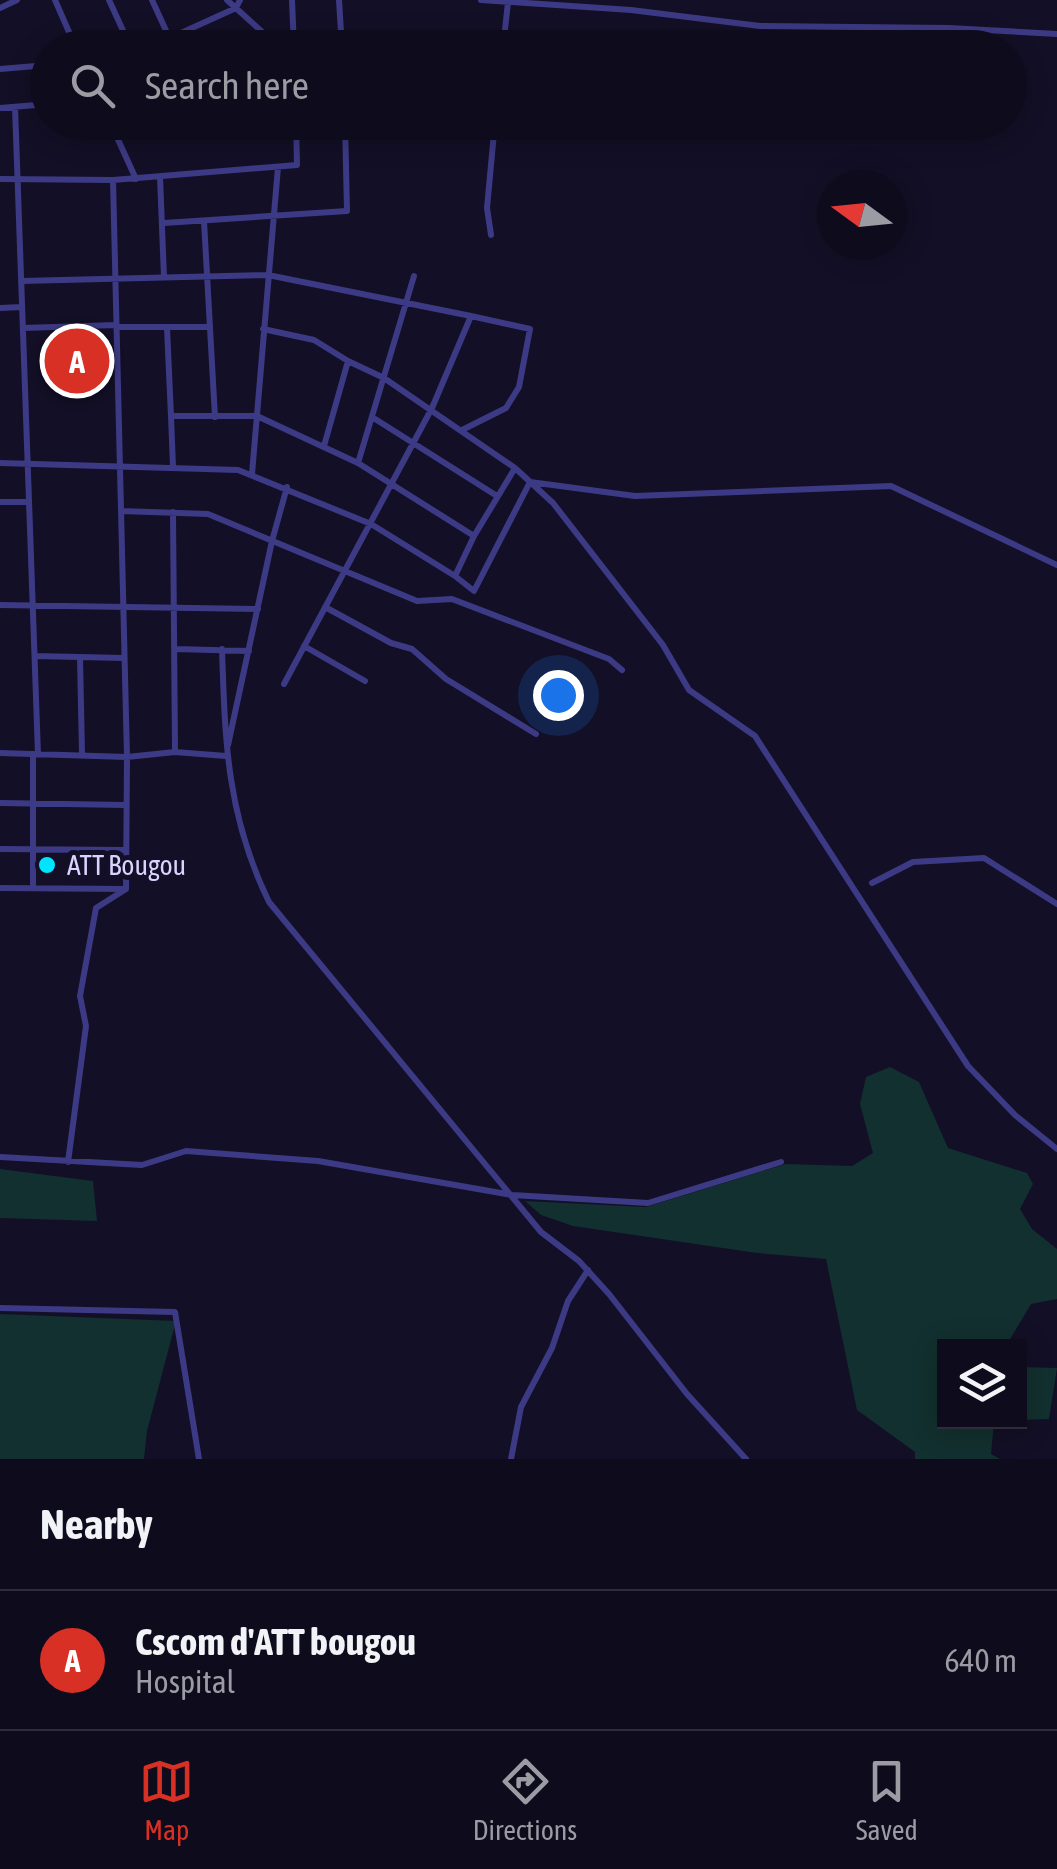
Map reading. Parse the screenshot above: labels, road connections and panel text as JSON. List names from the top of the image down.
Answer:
{
  "places": ["ATT Bougou"],
  "north": "left",
  "page": {
    "search": "Search here",
    "pins": "A",
    "heading": "Nearby",
    "list": [
      {
        "mark": "A",
        "name": "Cscom d'ATT bougou",
        "note": "Hospital",
        "value": "640 m"
      }
    ],
    "nav": ["Map", "Directions", "Saved"]
  }
}
